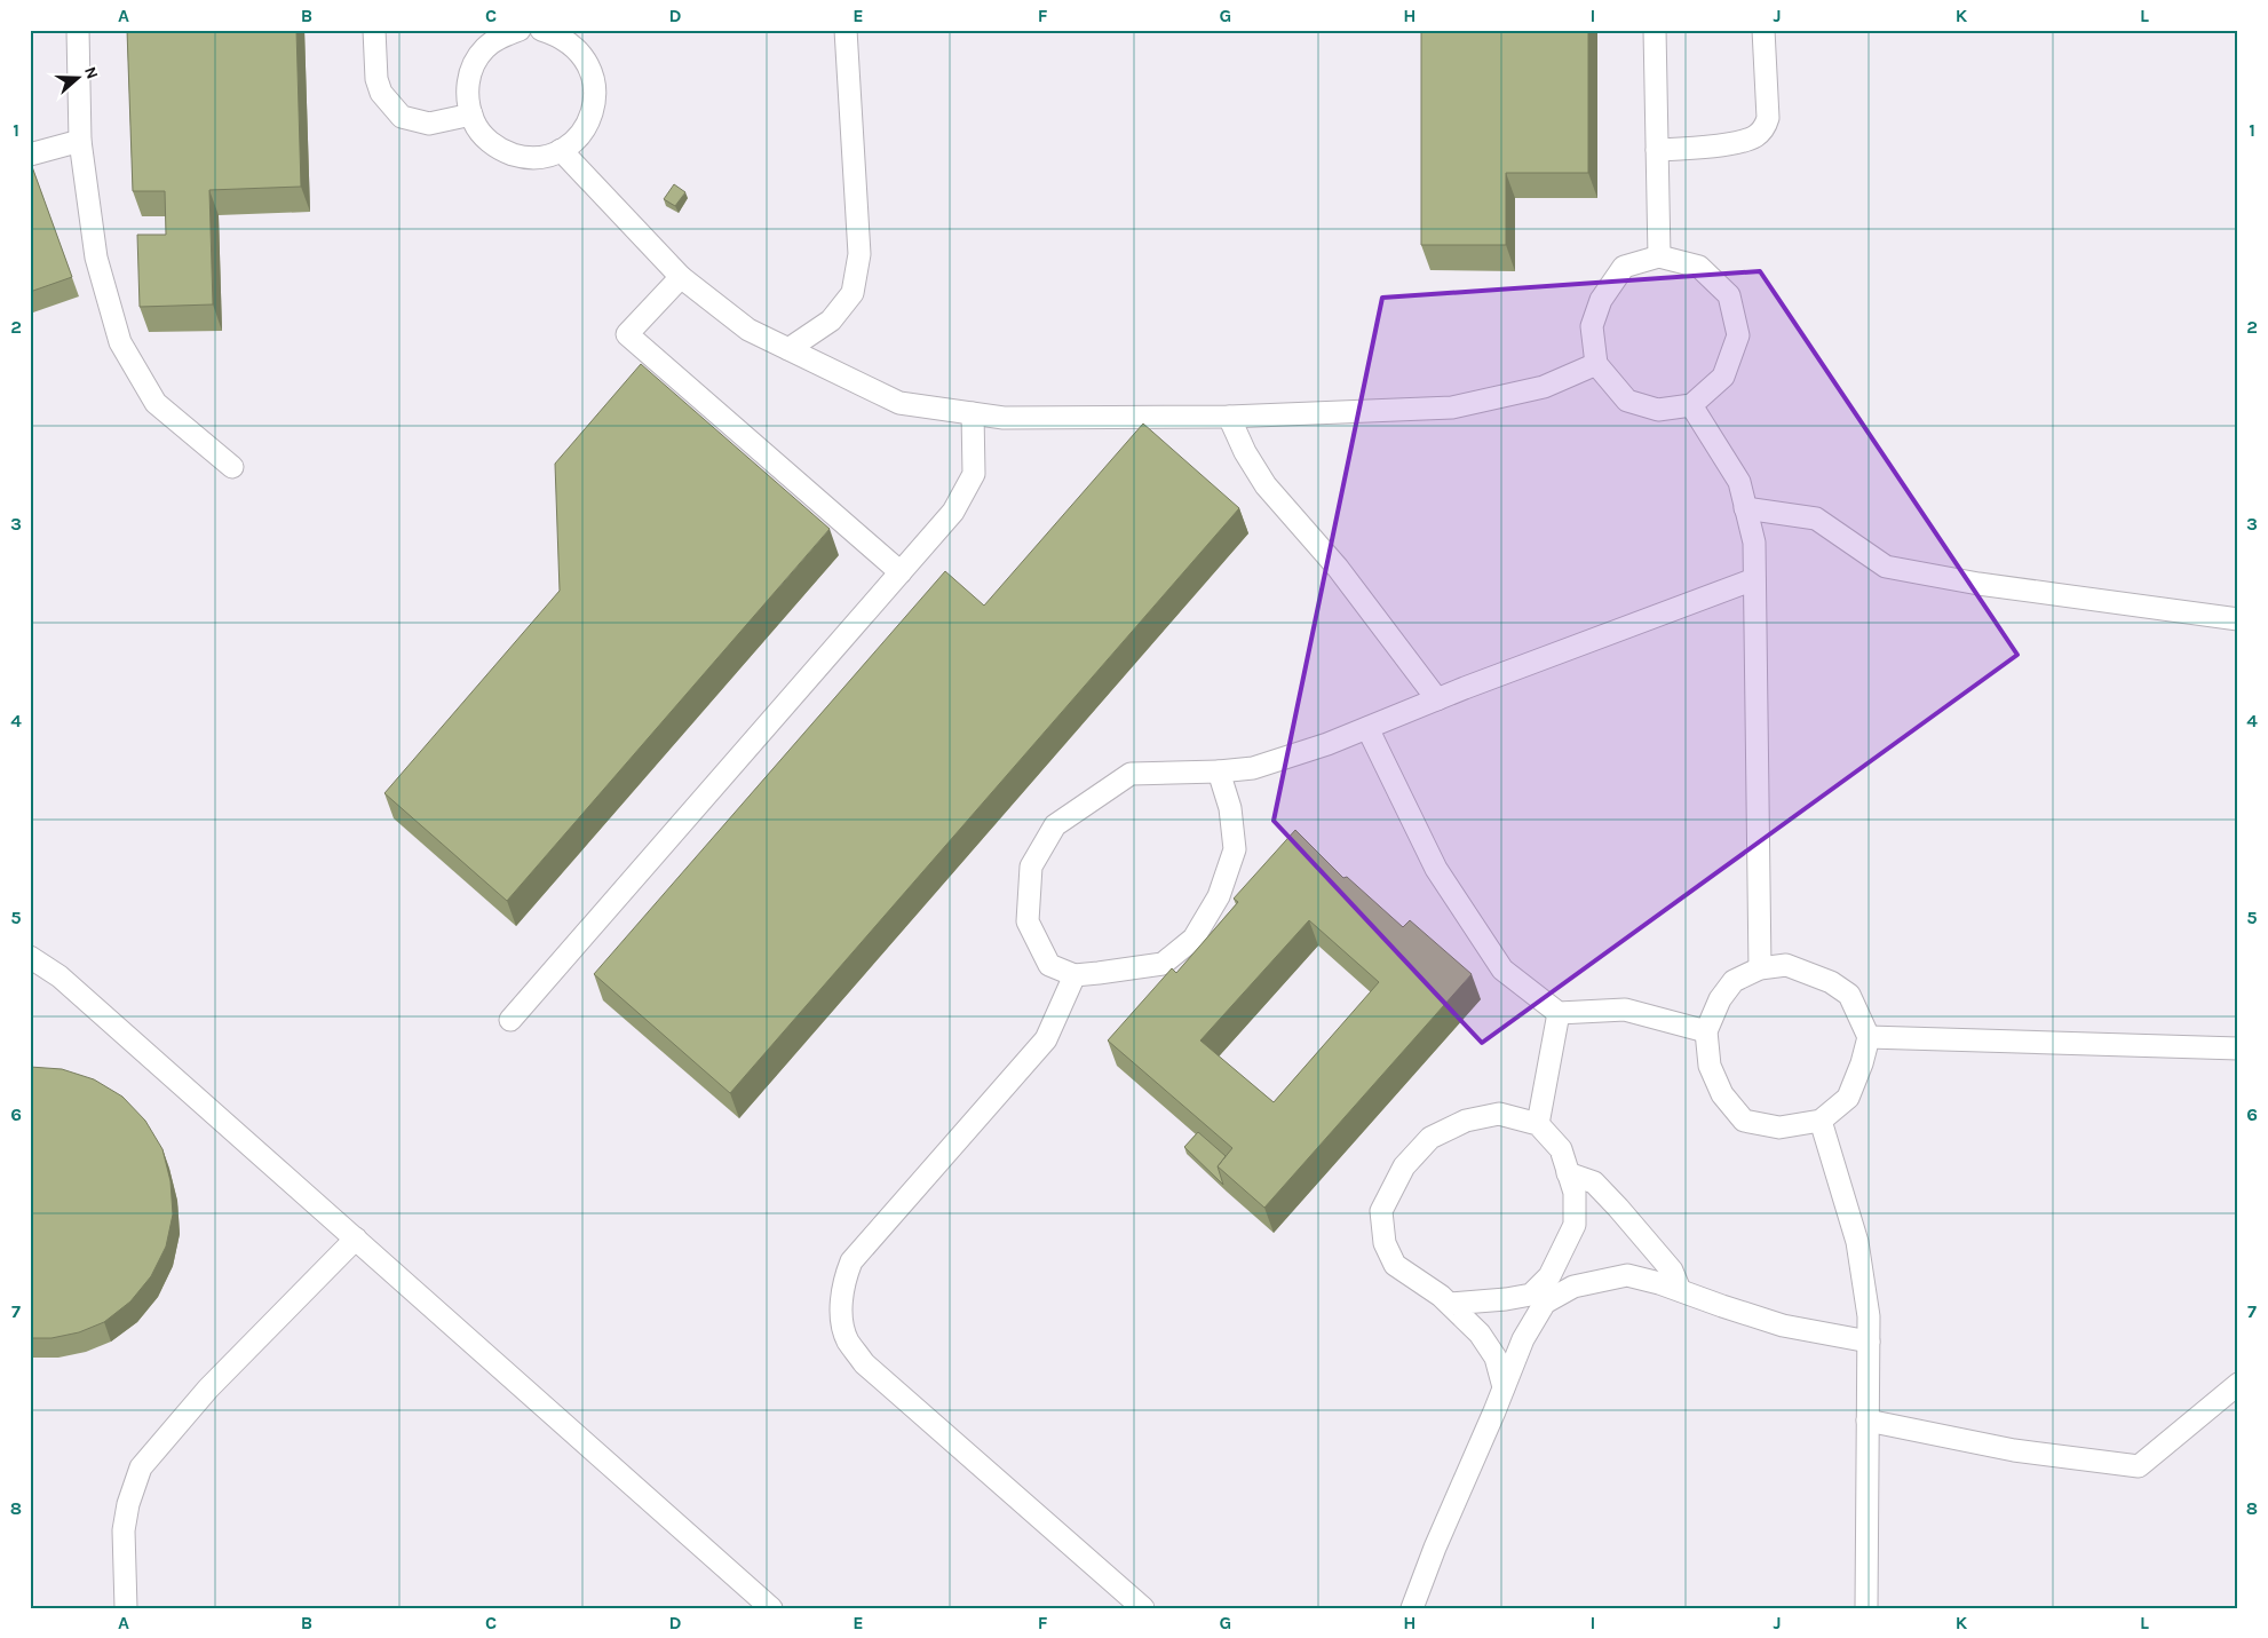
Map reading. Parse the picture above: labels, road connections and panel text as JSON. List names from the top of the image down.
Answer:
{
  "north": "right",
  "grid": {
    "columns": [
      "A",
      "B",
      "C",
      "D",
      "E",
      "F",
      "G",
      "H",
      "I",
      "J",
      "K",
      "L"
    ],
    "rows": [
      "1",
      "2",
      "3",
      "4",
      "5",
      "6",
      "7",
      "8"
    ]
  }
}
